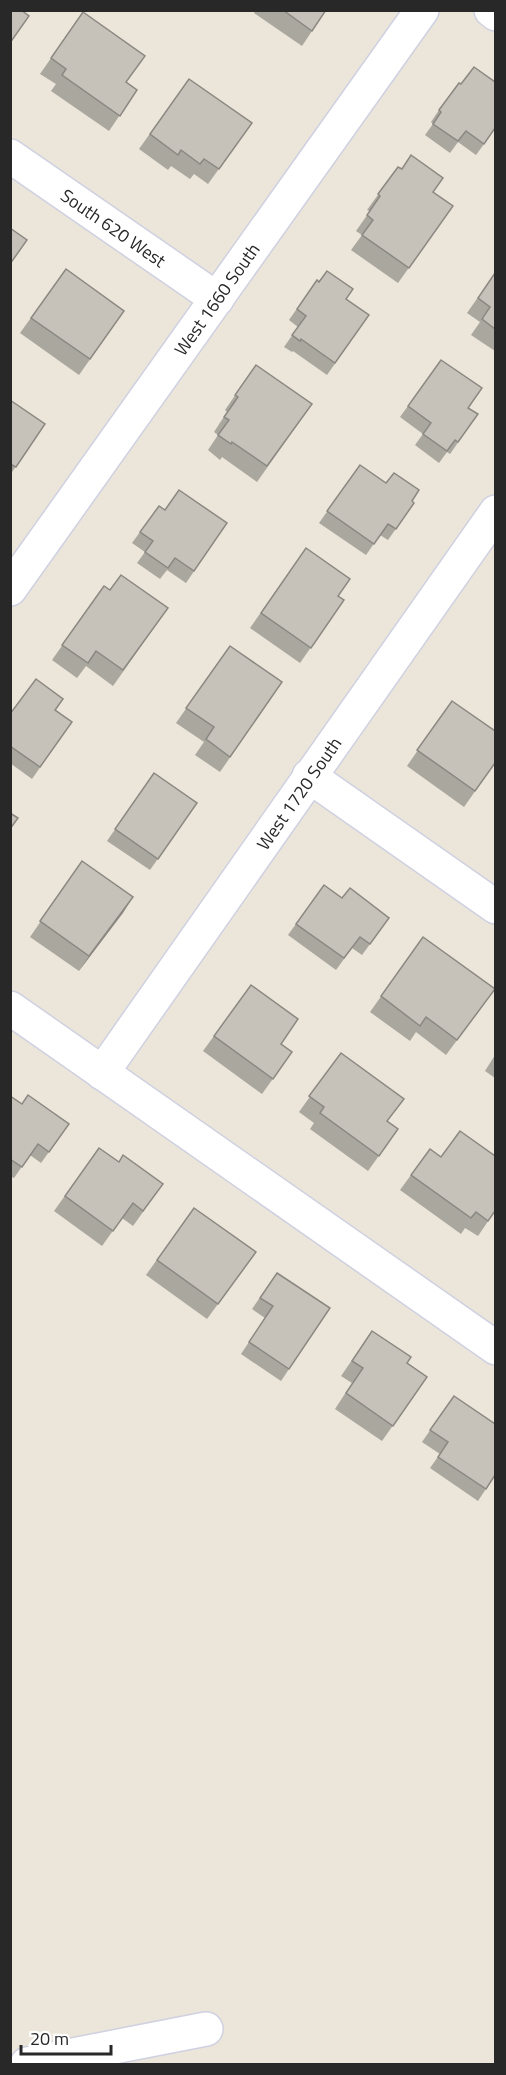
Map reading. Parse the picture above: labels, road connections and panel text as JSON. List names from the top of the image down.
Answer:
{
  "streets": {
    "street": ["South 620 West", "West 1660 South", "West 1720 South"]
  },
  "crossings": [
    ["South 620 West", "West 1660 South"]
  ],
  "scale_bar": "20 m"
}
